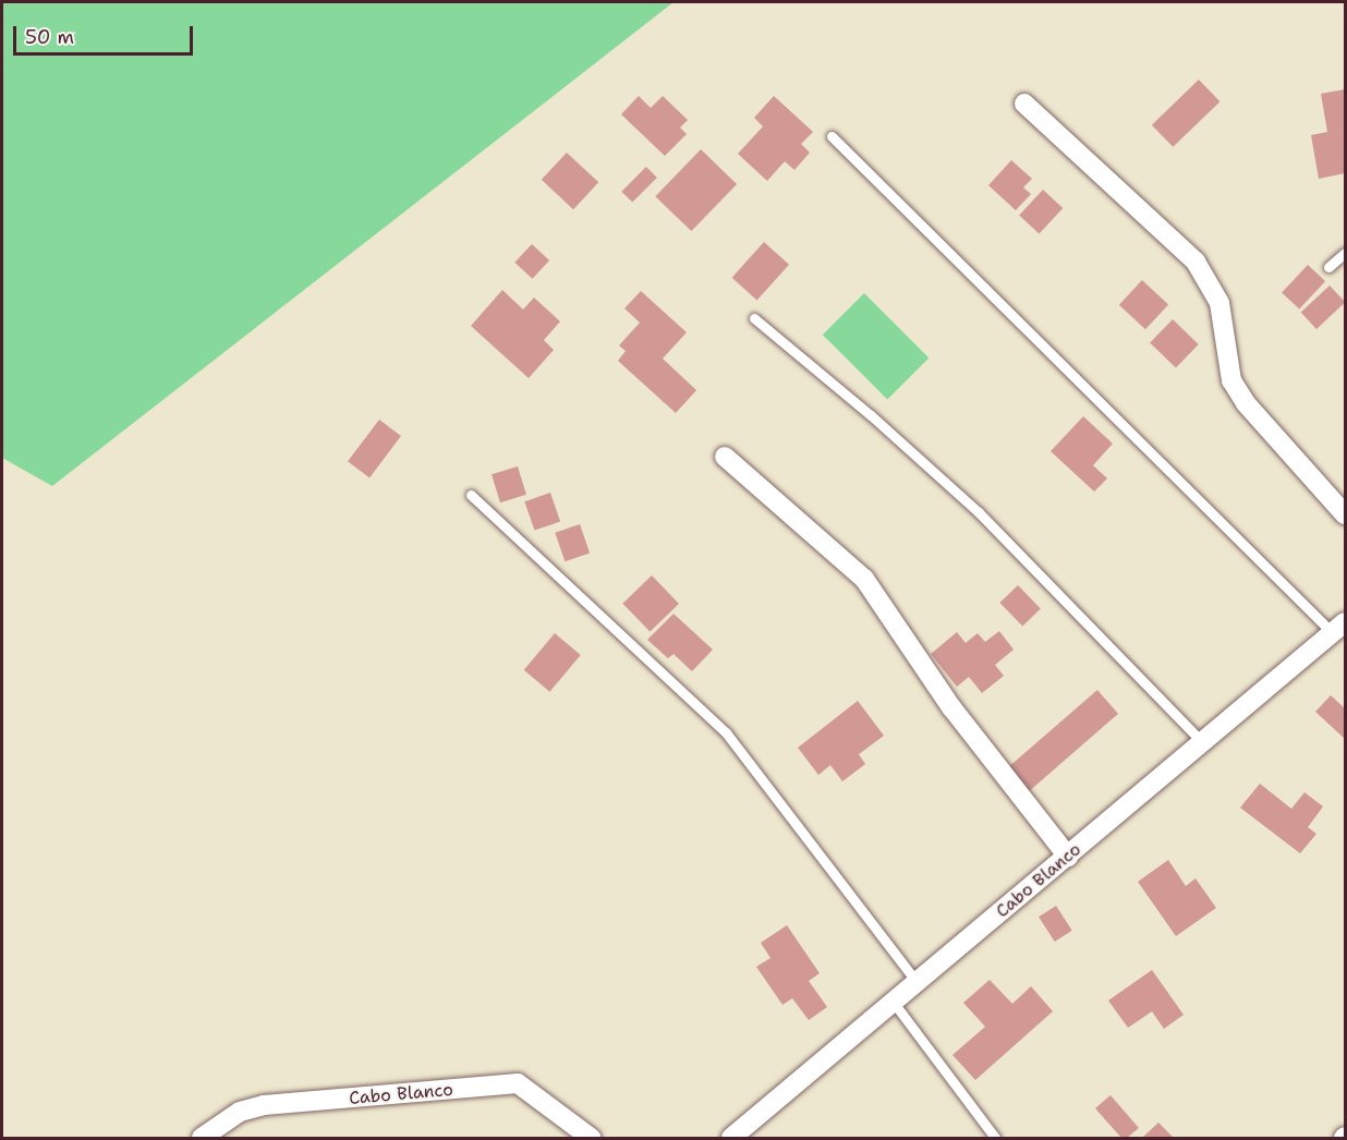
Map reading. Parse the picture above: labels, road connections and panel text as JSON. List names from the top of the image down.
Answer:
{
  "streets": {
    "street": ["Cabo Blanco"]
  },
  "scale_bar": "50 m"
}
